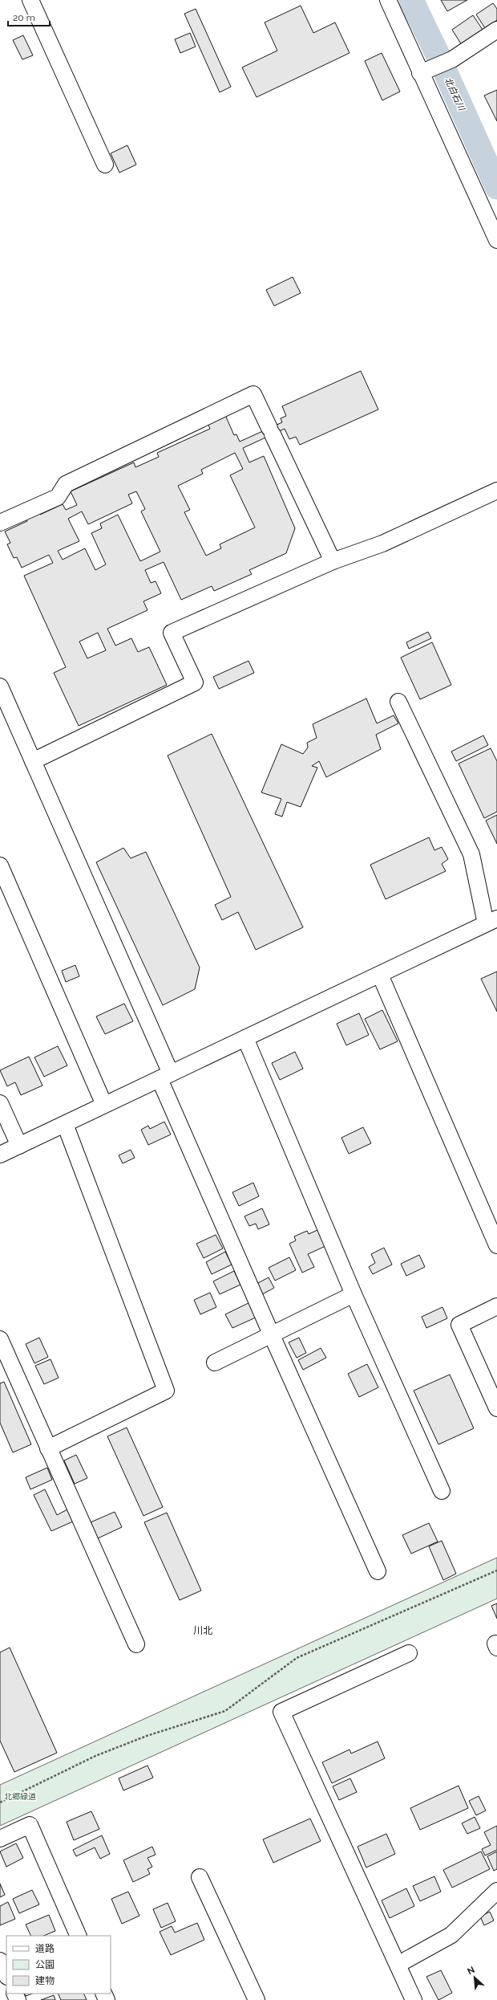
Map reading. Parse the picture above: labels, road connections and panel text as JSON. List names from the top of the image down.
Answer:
{
  "districts": ["川北"],
  "water": ["北白石川"],
  "parks": ["北郷緑道"],
  "legend": ["道路", "公園", "建物"],
  "scale_bar": "20 m",
  "north": "top left"
}
